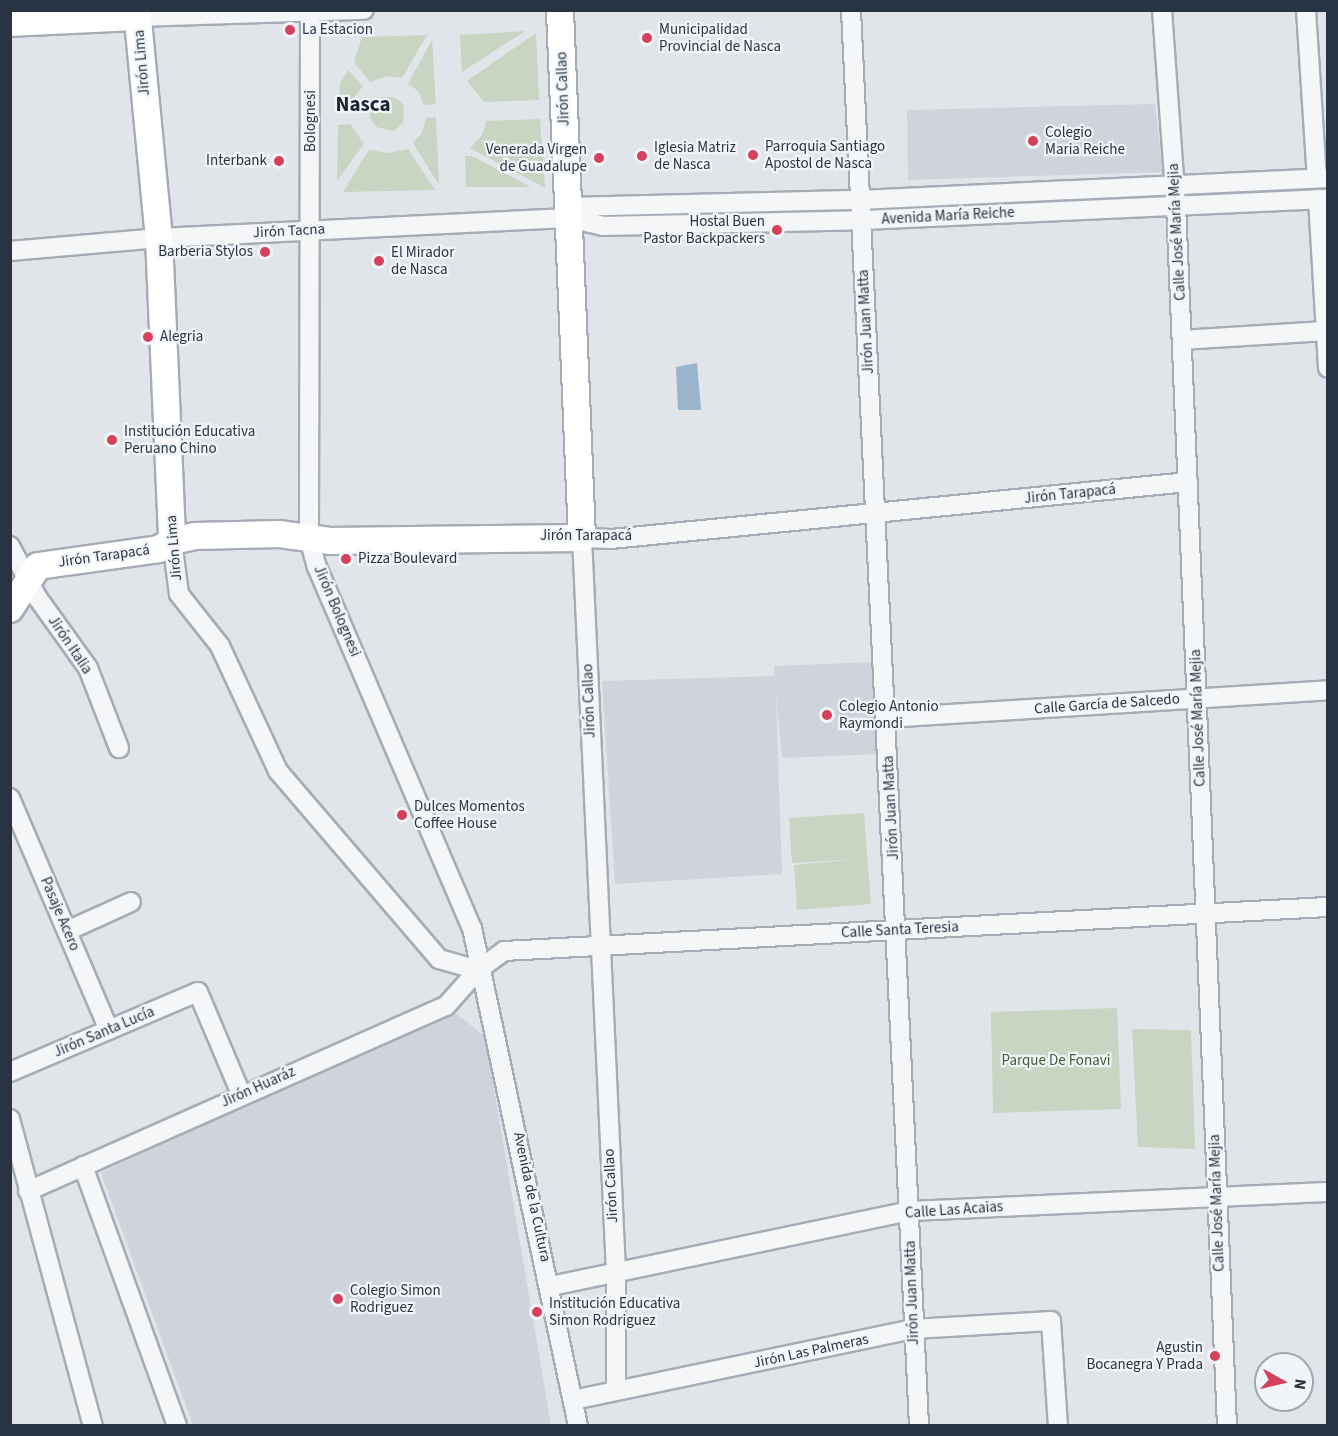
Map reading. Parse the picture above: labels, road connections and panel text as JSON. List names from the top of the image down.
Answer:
{
  "streets": {
    "street": [
      "Jirón Lima",
      "Jirón Callao",
      "Bolognesi",
      "Avenida María Reiche",
      "Jirón Tacna",
      "Calle José María Mejia",
      "Jirón Juan Matta",
      "Jirón Tarapacá",
      "Jirón Bolognesi",
      "Jirón Italia",
      "Calle García de Salcedo",
      "Pasaje Acero",
      "Calle Santa Teresia",
      "Jirón Santa Lucía",
      "Jirón Huaráz",
      "Avenida de la Cultura",
      "Calle Las Acaias",
      "Jirón Las Palmeras"
    ]
  },
  "crossings": [
    ["Jirón Lima", "Jirón Tacna"],
    ["Jirón Lima", "Jirón Tarapacá"],
    ["Jirón Lima", "Jirón Bolognesi"],
    ["Jirón Lima", "Calle Santa Teresia"],
    ["Jirón Lima", "Jirón Huaráz"],
    ["Jirón Lima", "Avenida de la Cultura"],
    ["Jirón Callao", "Avenida María Reiche"],
    ["Jirón Callao", "Jirón Tacna"],
    ["Jirón Callao", "Jirón Tarapacá"],
    ["Jirón Callao", "Calle Santa Teresia"],
    ["Jirón Callao", "Calle Las Acaias"],
    ["Jirón Callao", "Jirón Las Palmeras"],
    ["Bolognesi", "Jirón Tacna"],
    ["Bolognesi", "Jirón Bolognesi"],
    ["Avenida María Reiche", "Jirón Tacna"],
    ["Avenida María Reiche", "Calle José María Mejia"],
    ["Avenida María Reiche", "Jirón Juan Matta"],
    ["Jirón Tacna", "Jirón Bolognesi"],
    ["Calle José María Mejia", "Jirón Tarapacá"],
    ["Calle José María Mejia", "Calle García de Salcedo"],
    ["Calle José María Mejia", "Calle Santa Teresia"],
    ["Calle José María Mejia", "Calle Las Acaias"],
    ["Jirón Juan Matta", "Jirón Tarapacá"],
    ["Jirón Juan Matta", "Calle García de Salcedo"],
    ["Jirón Juan Matta", "Calle Santa Teresia"],
    ["Jirón Juan Matta", "Calle Las Acaias"],
    ["Jirón Juan Matta", "Jirón Las Palmeras"],
    ["Jirón Tarapacá", "Jirón Bolognesi"],
    ["Jirón Tarapacá", "Jirón Italia"],
    ["Jirón Bolognesi", "Calle Santa Teresia"],
    ["Jirón Bolognesi", "Jirón Huaráz"],
    ["Jirón Bolognesi", "Avenida de la Cultura"],
    ["Pasaje Acero", "Jirón Santa Lucía"],
    ["Calle Santa Teresia", "Jirón Huaráz"],
    ["Calle Santa Teresia", "Avenida de la Cultura"],
    ["Jirón Santa Lucía", "Jirón Huaráz"],
    ["Jirón Huaráz", "Avenida de la Cultura"],
    ["Avenida de la Cultura", "Calle Las Acaias"],
    ["Avenida de la Cultura", "Jirón Las Palmeras"]
  ],
  "districts": ["Nasca"],
  "parks": ["Parque De Fonavi"],
  "places": [
    "La Estacion",
    "Municipalidad Provincial de Nasca",
    "Colegio Maria Reiche",
    "Parroquia Santiago Apostol de Nasca",
    "Iglesia Matriz de Nasca",
    "Venerada Virgen de Guadalupe",
    "Interbank",
    "Hostal Buen Pastor Backpackers",
    "Barberia Stylos",
    "El Mirador de Nasca",
    "Alegria",
    "Institución Educativa Peruano Chino",
    "Pizza Boulevard",
    "Colegio Antonio Raymondi",
    "Dulces Momentos Coffee House",
    "Colegio Simon Rodriguez",
    "Institución Educativa Simon Rodriguez",
    "Agustin Bocanegra Y Prada"
  ],
  "north": "right"
}
